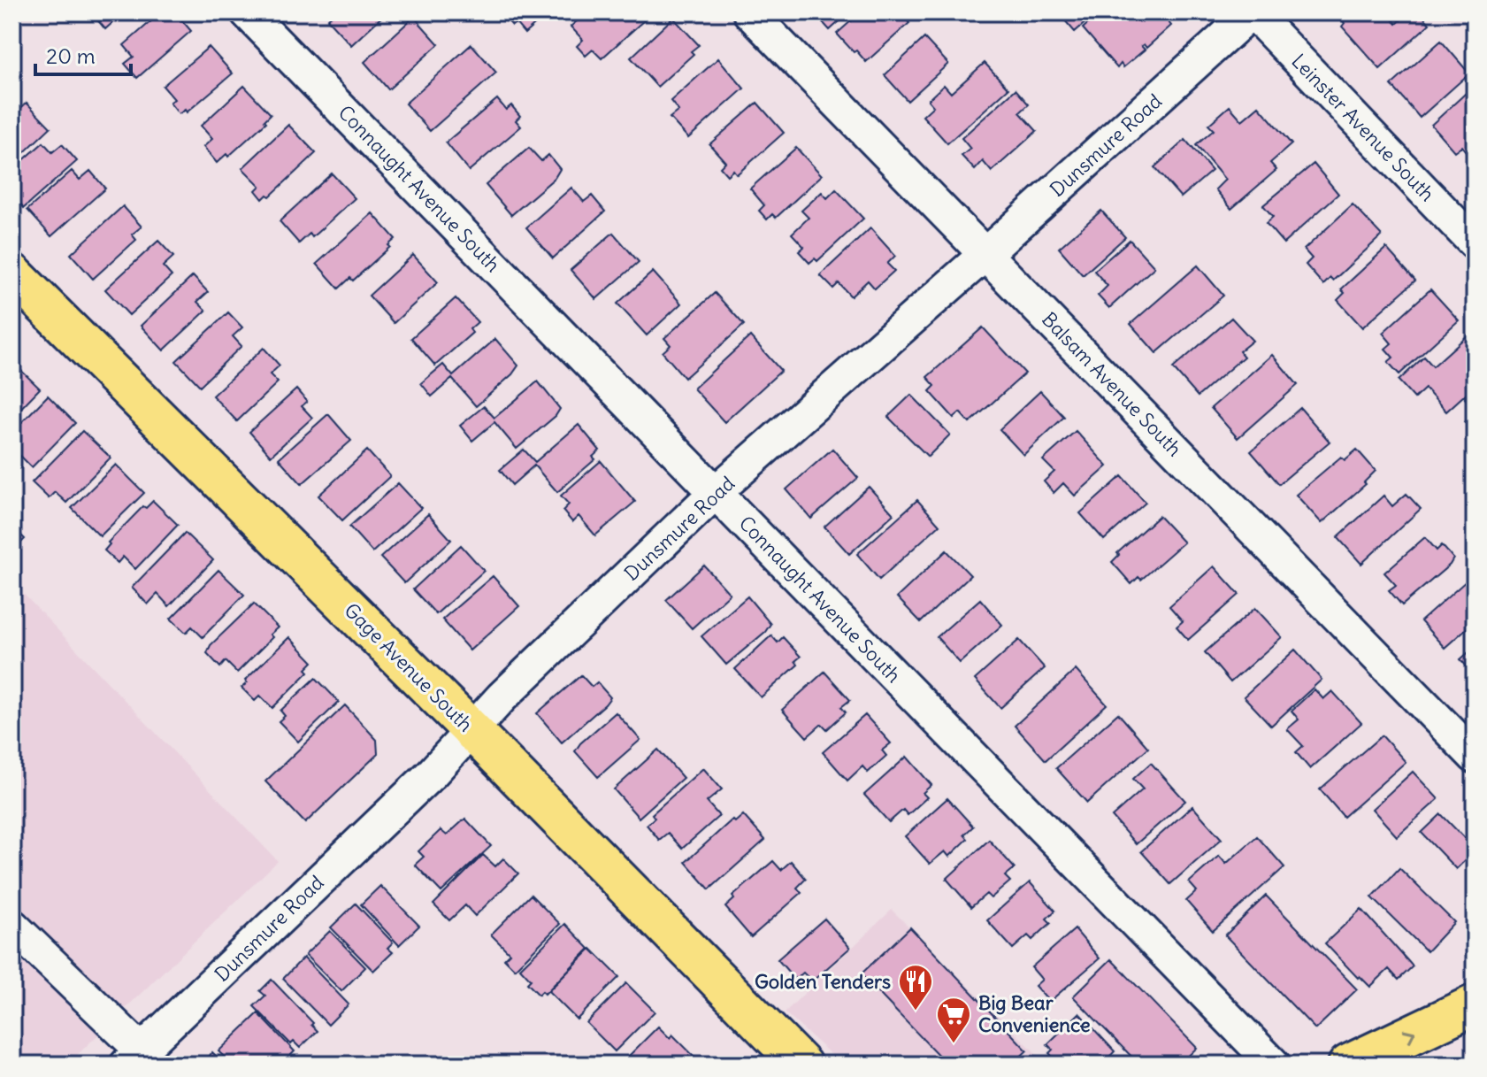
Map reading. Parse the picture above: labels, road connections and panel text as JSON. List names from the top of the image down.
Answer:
{
  "streets": {
    "main road": ["Gage Avenue South"],
    "street": [
      "Leinster Avenue South",
      "Dunsmure Road",
      "Connaught Avenue South",
      "Balsam Avenue South"
    ]
  },
  "crossings": [
    ["Leinster Avenue South", "Dunsmure Road"],
    ["Dunsmure Road", "Connaught Avenue South"],
    ["Dunsmure Road", "Balsam Avenue South"],
    ["Dunsmure Road", "Gage Avenue South"]
  ],
  "places": {
    "restaurant": ["Golden Tenders"],
    "supermarket": ["Big Bear Convenience"]
  },
  "scale_bar": "20 m"
}
